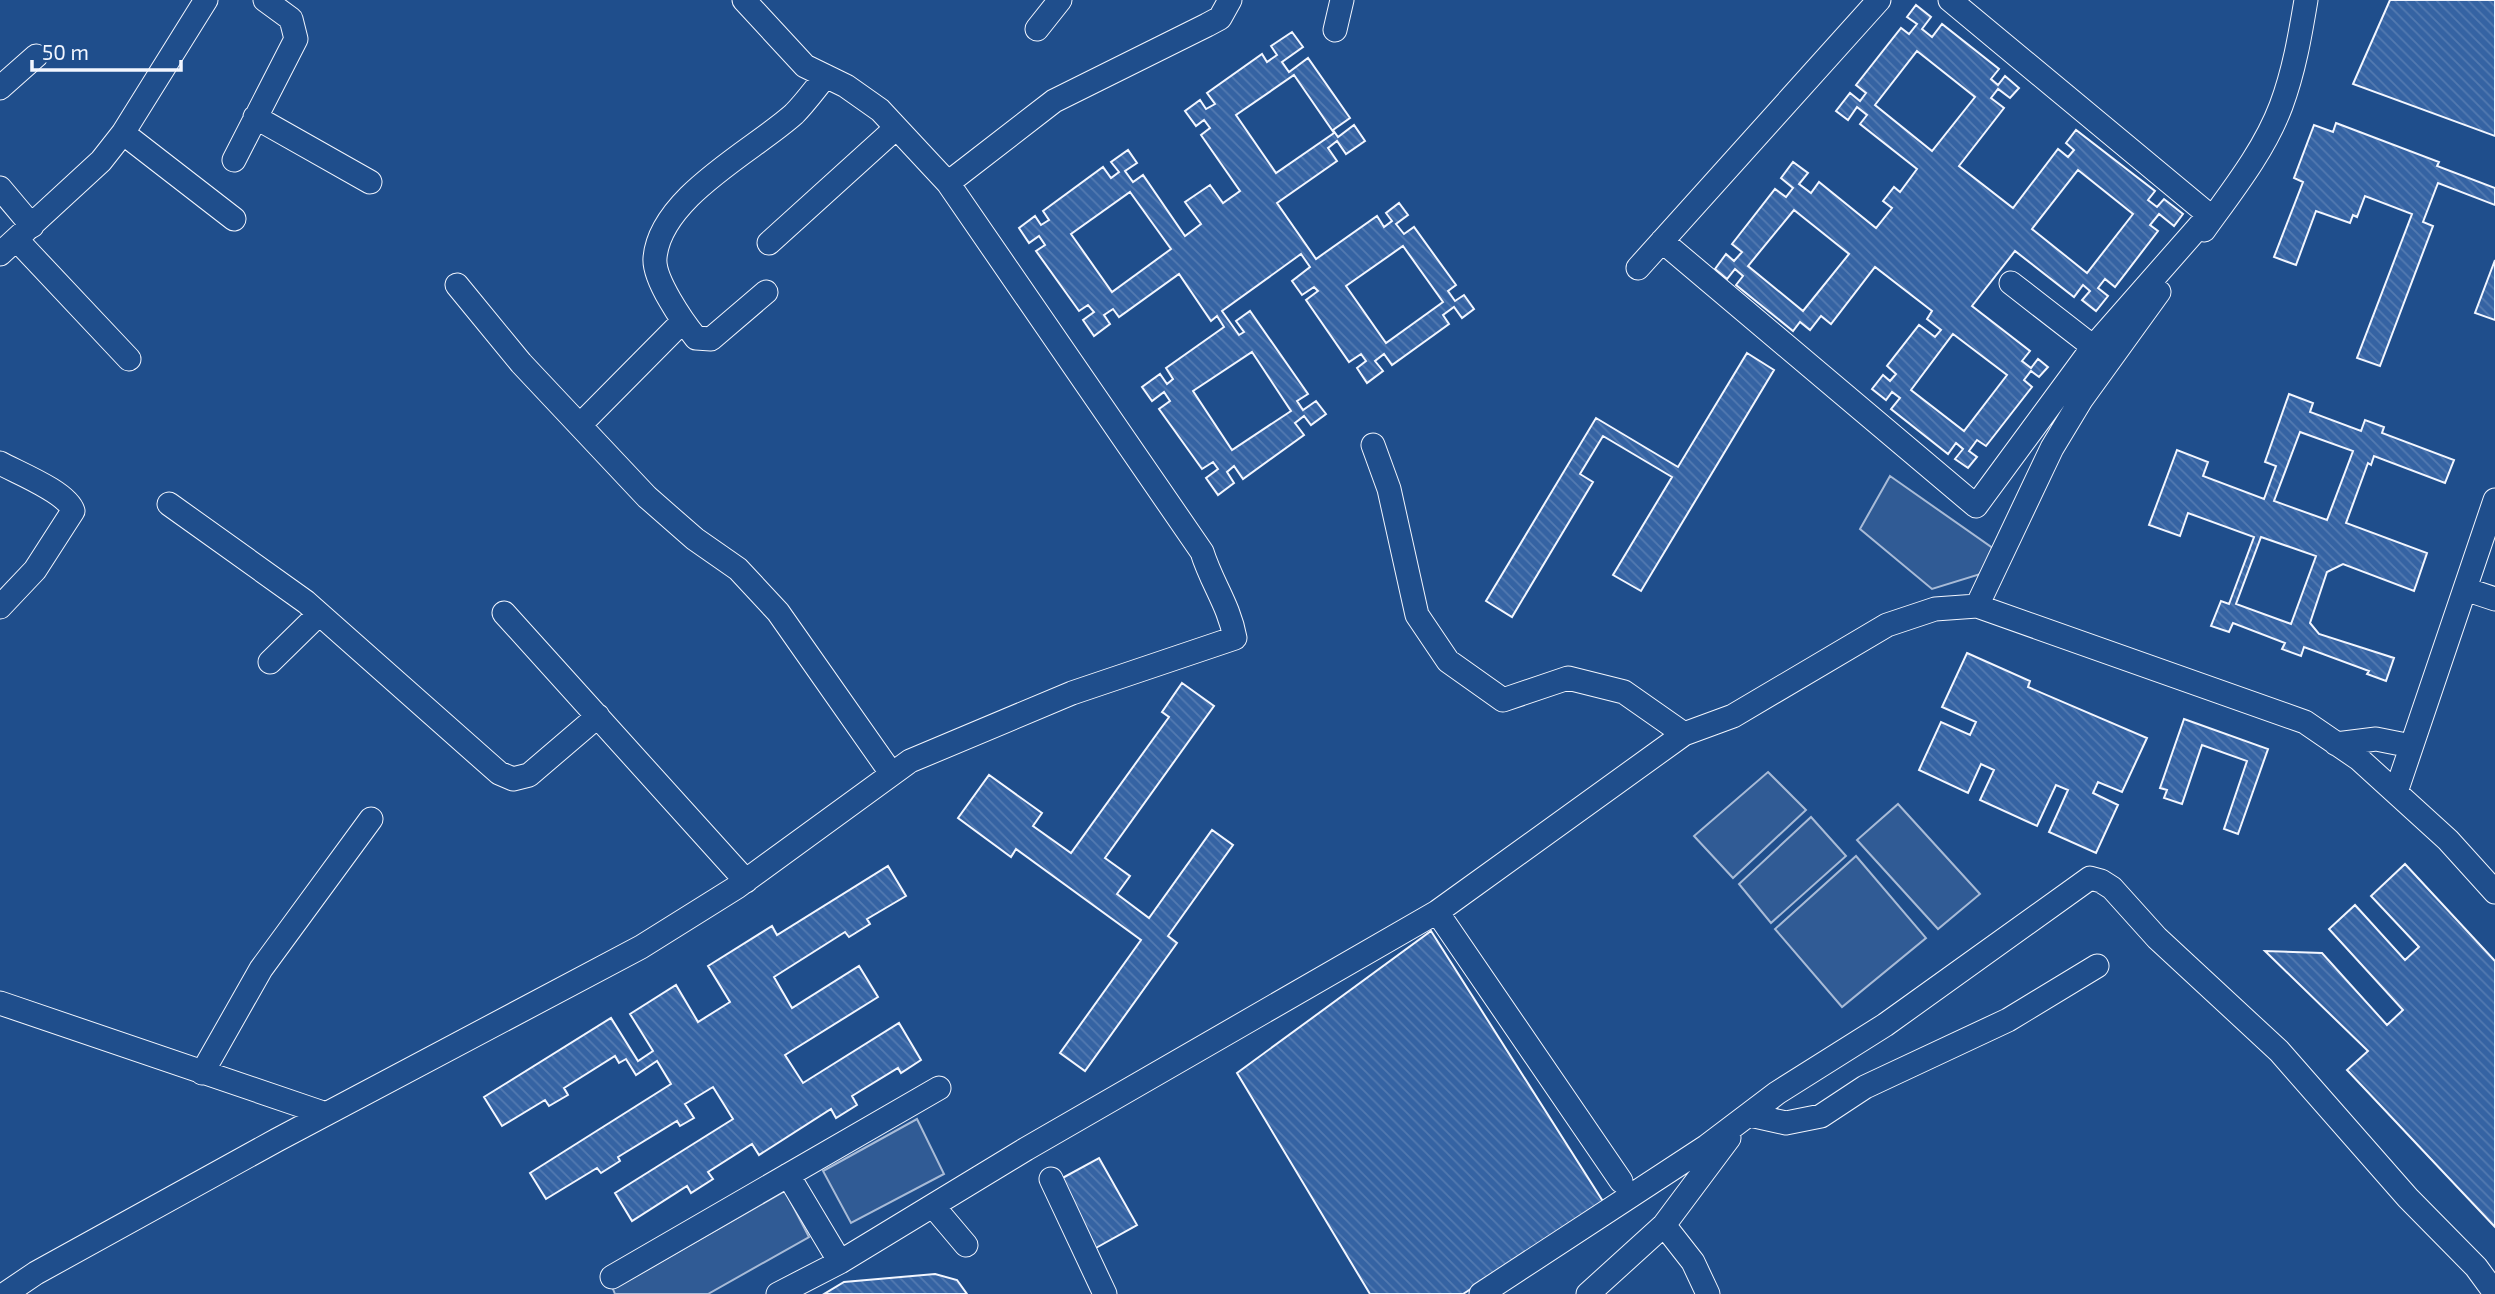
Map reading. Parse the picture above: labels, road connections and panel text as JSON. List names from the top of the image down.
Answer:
{
  "scale_bar": "50 m"
}
